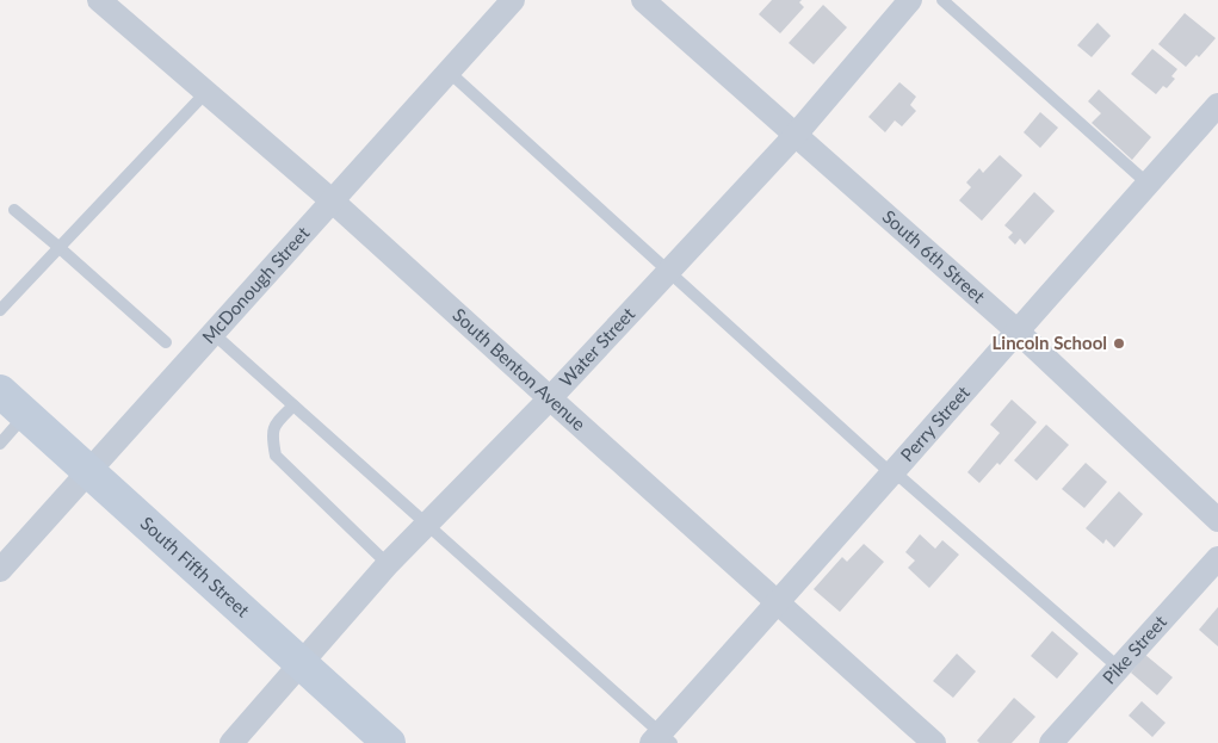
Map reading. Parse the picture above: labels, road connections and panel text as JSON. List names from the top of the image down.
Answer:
{
  "streets": {
    "main road": ["South Fifth Street"],
    "street": [
      "South 6th Street",
      "McDonough Street",
      "Water Street",
      "South Benton Avenue",
      "Perry Street",
      "Pike Street"
    ]
  },
  "crossings": [
    ["South 6th Street", "Water Street"],
    ["South 6th Street", "Perry Street"],
    ["McDonough Street", "South Benton Avenue"],
    ["McDonough Street", "South Fifth Street"],
    ["Water Street", "South Benton Avenue"],
    ["Water Street", "South Fifth Street"],
    ["South Benton Avenue", "Perry Street"]
  ],
  "places": ["Lincoln School"]
}
